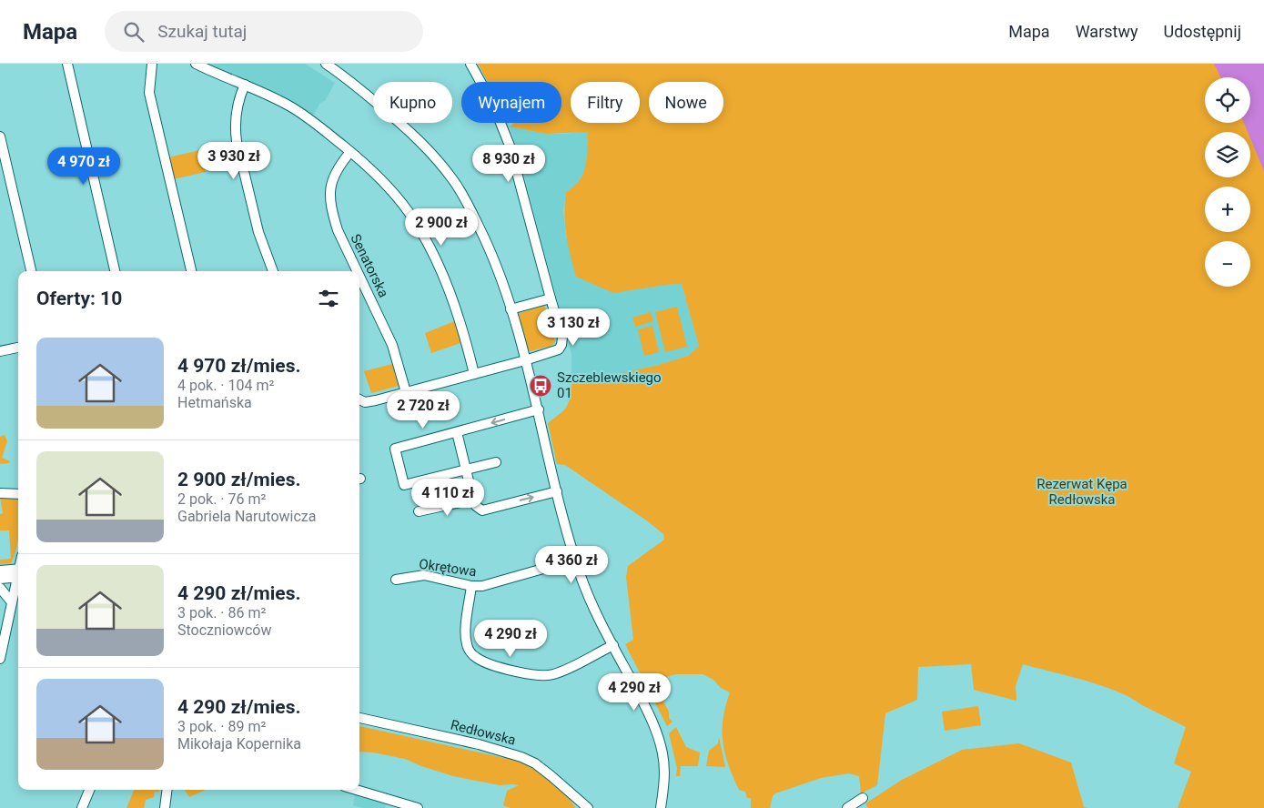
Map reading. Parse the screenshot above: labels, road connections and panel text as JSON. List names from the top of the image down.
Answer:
{
  "streets": {
    "street": ["Senatorska", "Okrętowa", "Redłowska"]
  },
  "parks": ["Rezerwat Kępa Redłowska"],
  "places": {
    "bus stop": ["Szczeblewskiego 01"]
  },
  "page": {
    "header": "Mapa",
    "search": "Szukaj tutaj",
    "nav": ["Mapa", "Warstwy", "Udostępnij"],
    "map_buttons": ["+", "−"],
    "chip": [
      "Kupno",
      "Wynajem",
      "Filtry",
      "Nowe"
    ],
    "price": [
      "3 930 zł",
      "8 930 zł",
      "4 970 zł",
      "2 900 zł",
      "3 130 zł",
      "2 720 zł",
      "4 110 zł",
      "4 360 zł",
      "4 290 zł",
      "4 290 zł"
    ],
    "heading": "Oferty: 10",
    "list": [
      {
        "name": "4 970 zł/mies.",
        "note": "4 pok. · 104 m² · Hetmańska"
      },
      {
        "name": "2 900 zł/mies.",
        "note": "2 pok. · 76 m² · Gabriela Narutowicza"
      },
      {
        "name": "4 290 zł/mies.",
        "note": "3 pok. · 86 m² · Stoczniowców"
      },
      {
        "name": "4 290 zł/mies.",
        "note": "3 pok. · 89 m² · Mikołaja Kopernika"
      }
    ]
  }
}
